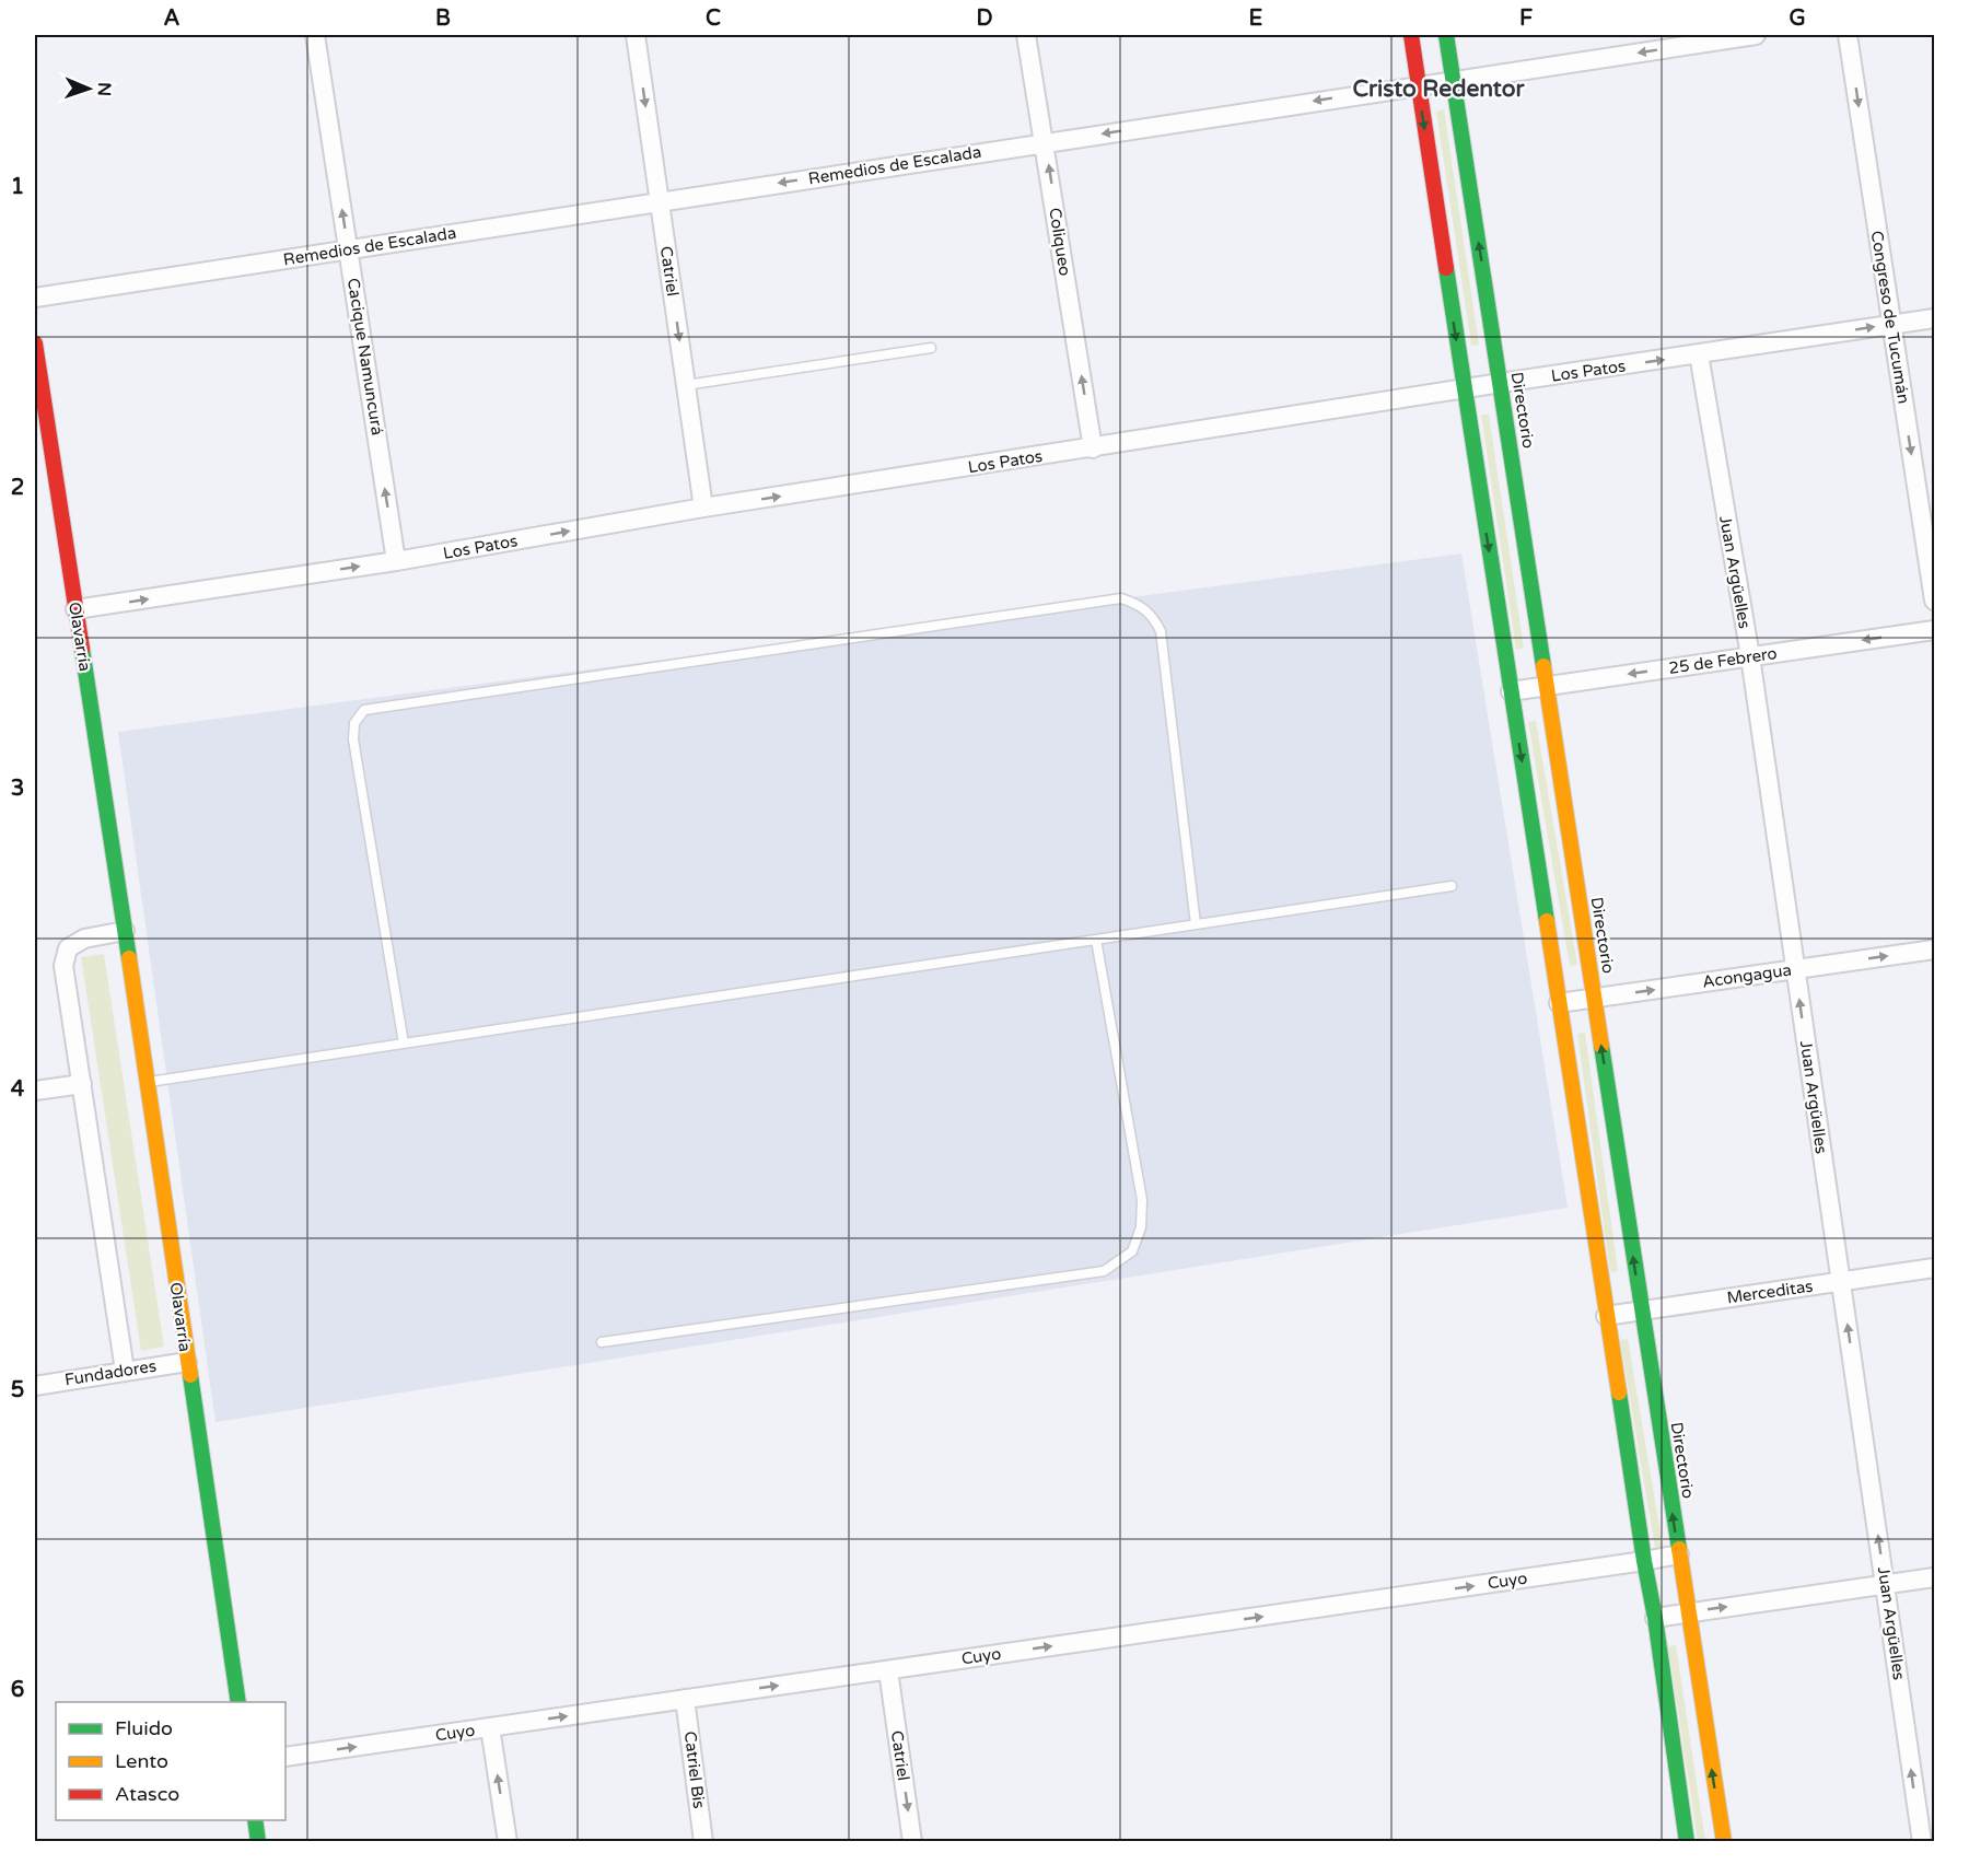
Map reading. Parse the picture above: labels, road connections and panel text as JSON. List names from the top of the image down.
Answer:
{
  "streets": {
    "main road": ["Directorio", "Olavarría"],
    "street": [
      "Remedios de Escalada",
      "Coliqueo",
      "Catriel",
      "Congreso de Tucumán",
      "Cacique Namuncurá",
      "Los Patos",
      "Juan Argüelles",
      "25 de Febrero",
      "Acongagua",
      "Merceditas",
      "Fundadores",
      "Cuyo",
      "Catriel Bis"
    ]
  },
  "crossings": [
    ["Remedios de Escalada", "Coliqueo"],
    ["Remedios de Escalada", "Catriel"],
    ["Remedios de Escalada", "Cacique Namuncurá"],
    ["Remedios de Escalada", "Directorio"],
    ["Coliqueo", "Los Patos"],
    ["Catriel", "Los Patos"],
    ["Catriel", "Cuyo"],
    ["Congreso de Tucumán", "Los Patos"],
    ["Cacique Namuncurá", "Los Patos"],
    ["Los Patos", "Directorio"],
    ["Los Patos", "Juan Argüelles"],
    ["Los Patos", "Olavarría"],
    ["Directorio", "25 de Febrero"],
    ["Directorio", "Acongagua"],
    ["Directorio", "Merceditas"],
    ["Directorio", "Cuyo"],
    ["Juan Argüelles", "25 de Febrero"],
    ["Juan Argüelles", "Acongagua"],
    ["Juan Argüelles", "Merceditas"],
    ["Olavarría", "Fundadores"],
    ["Cuyo", "Catriel Bis"]
  ],
  "one_way": [
    "Remedios de Escalada",
    "Coliqueo",
    "Catriel",
    "Congreso de Tucumán",
    "Cacique Namuncurá",
    "Los Patos",
    "Juan Argüelles",
    "25 de Febrero",
    "Acongagua",
    "Cuyo"
  ],
  "districts": ["Cristo Redentor"],
  "legend": ["Fluido", "Lento", "Atasco"],
  "north": "right",
  "grid": {
    "columns": [
      "A",
      "B",
      "C",
      "D",
      "E",
      "F",
      "G"
    ],
    "rows": [
      "1",
      "2",
      "3",
      "4",
      "5",
      "6"
    ]
  }
}
